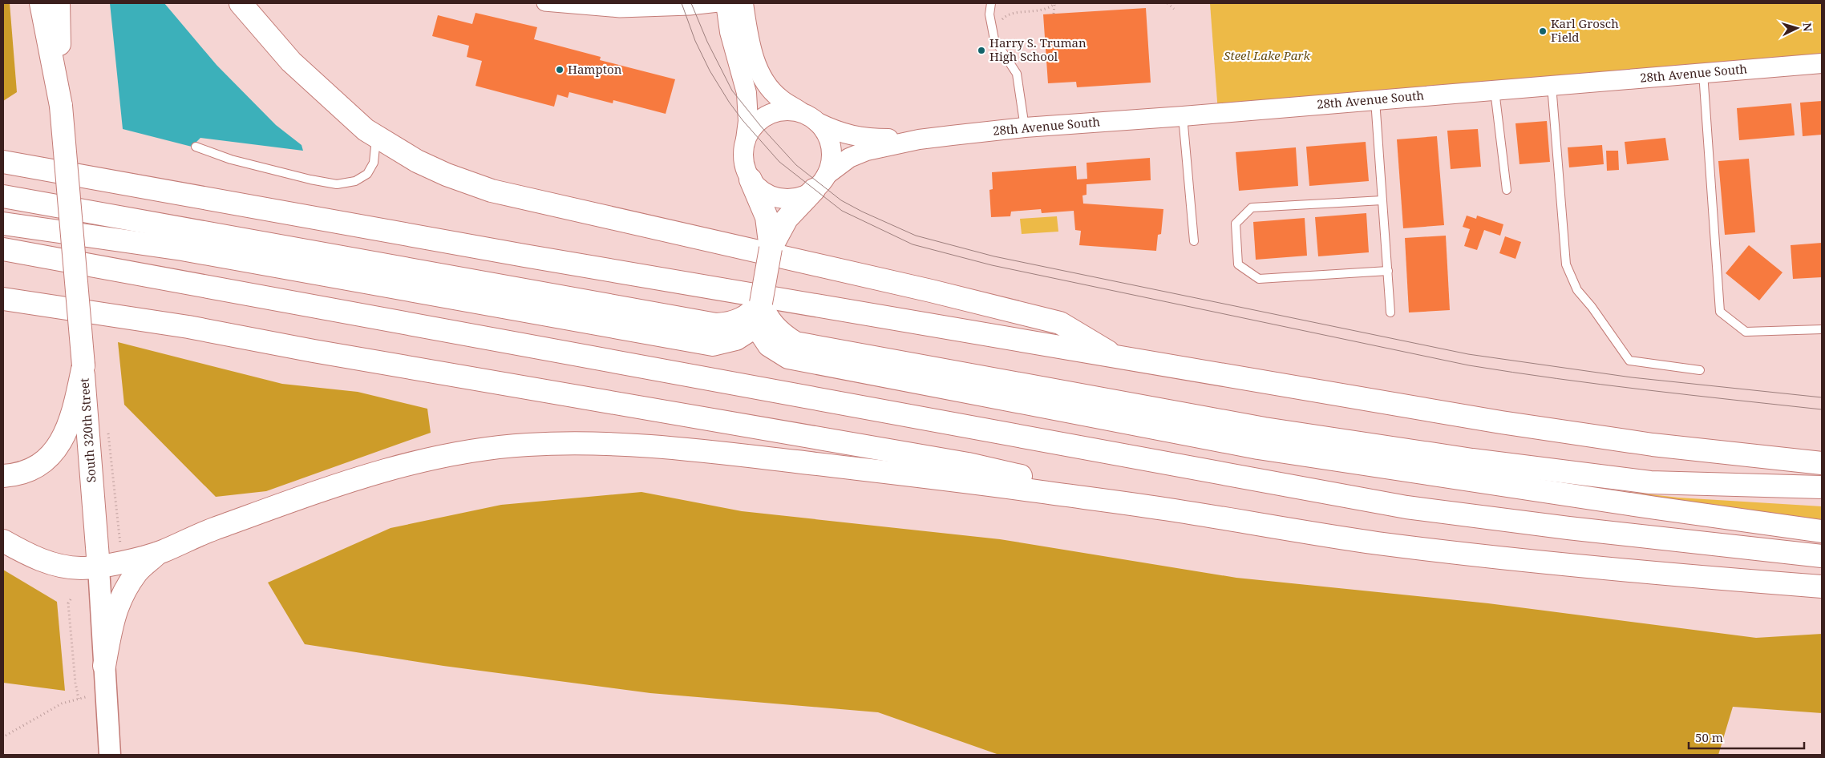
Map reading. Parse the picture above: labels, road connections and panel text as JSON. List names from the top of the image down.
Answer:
{
  "streets": {
    "main road": ["South 320th Street"],
    "street": ["28th Avenue South"]
  },
  "parks": ["Steel Lake Park"],
  "places": ["Karl Grosch Field", "Harry S. Truman High School", "Hampton"],
  "scale_bar": "50 m",
  "north": "right"
}
